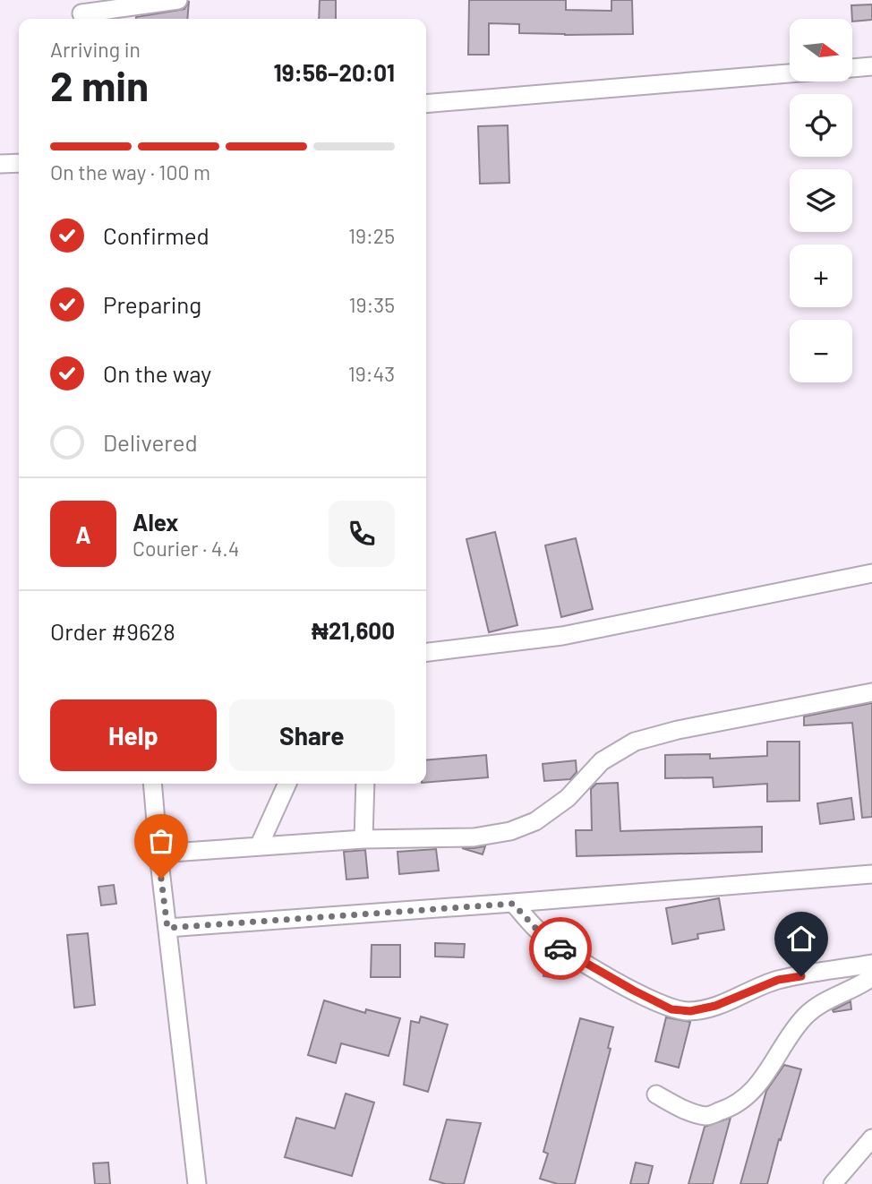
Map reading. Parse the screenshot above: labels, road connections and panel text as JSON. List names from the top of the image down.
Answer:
{
  "north": "right",
  "page": {
    "map_buttons": ["+", "−"],
    "heading": ["2 min", "Arriving in", "19:56–20:01"],
    "panel": [
      "Alex",
      "Courier · 4.4",
      "Order #9628",
      "₦21,600"
    ],
    "bar": "On the way · 100 m",
    "list": [
      ["Confirmed", "19:25"],
      ["Preparing", "19:35"],
      ["On the way", "19:43"],
      "Delivered"
    ],
    "round": "A",
    "buttons": ["Help", "Share"]
  }
}
